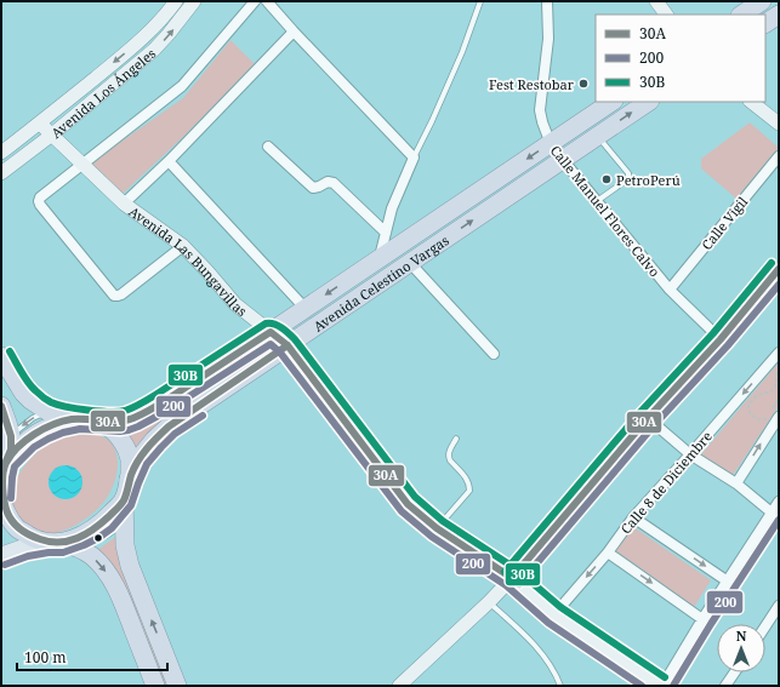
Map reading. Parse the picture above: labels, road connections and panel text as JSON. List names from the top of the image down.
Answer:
{
  "streets": {
    "highway": ["Avenida Celestino Vargas"],
    "street": [
      "Avenida Los Ángeles",
      "Calle Manuel Flores Calvo",
      "Calle Vigil",
      "Avenida Las Bungavillas",
      "Calle 8 de Diciembre"
    ]
  },
  "crossings": [
    ["Avenida Los Ángeles", "Avenida Las Bungavillas"],
    ["Calle Manuel Flores Calvo", "Calle Vigil"],
    ["Calle Manuel Flores Calvo", "Avenida Celestino Vargas"],
    ["Avenida Las Bungavillas", "Avenida Celestino Vargas"],
    ["Avenida Las Bungavillas", "Calle 8 de Diciembre"]
  ],
  "places": ["Fest Restobar", "PetroPerú"],
  "lines": ["transit line 30B", "transit line 30A", "transit line 200"],
  "legend": ["30A", "200", "30B"],
  "scale_bar": "100 m",
  "north": "top"
}
